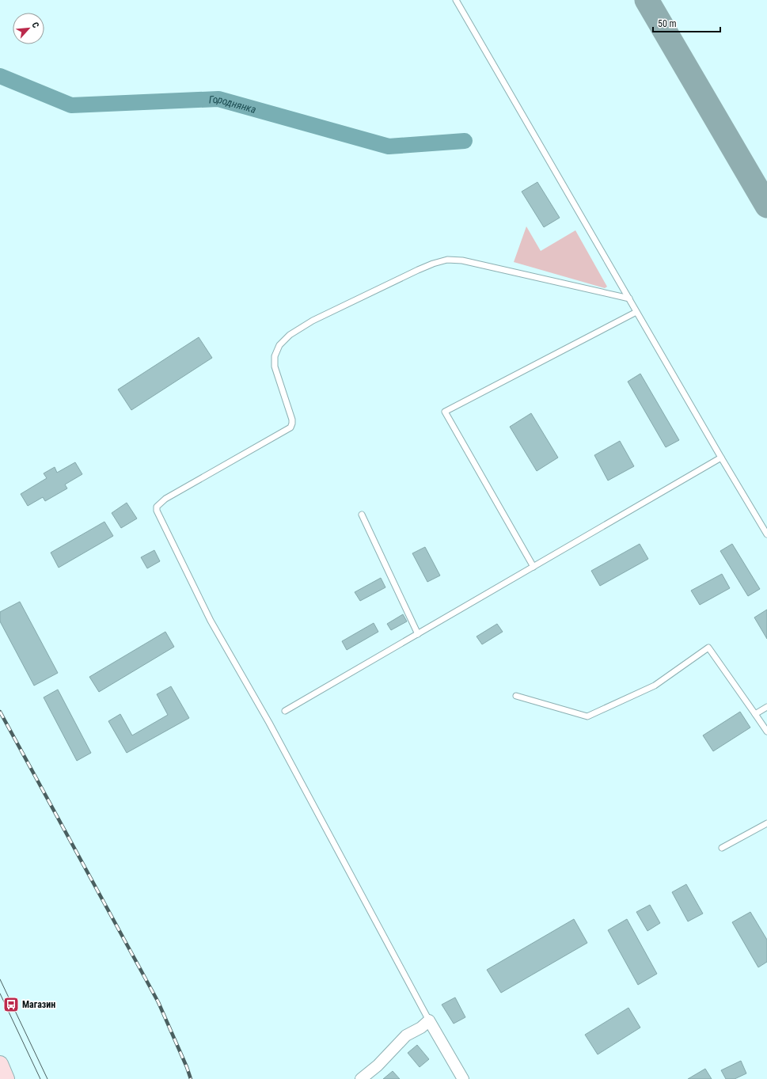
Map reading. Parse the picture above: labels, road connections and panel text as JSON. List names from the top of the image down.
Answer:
{
  "water": ["Городнянка"],
  "places": {
    "bus stop": ["Магазин"]
  },
  "scale_bar": "50 m",
  "north": "top right"
}
